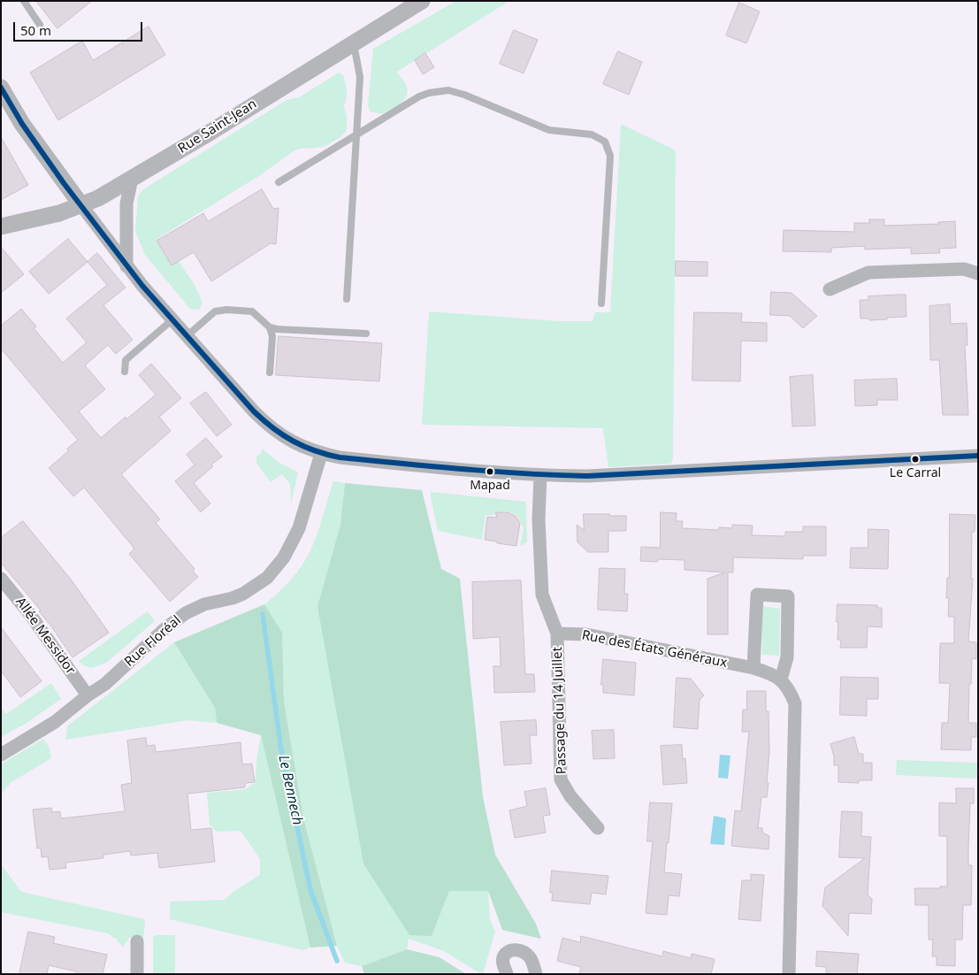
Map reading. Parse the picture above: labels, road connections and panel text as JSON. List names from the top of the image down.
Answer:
{
  "streets": {
    "street": [
      "Rue Saint-Jean",
      "Allée Messidor",
      "Rue Floréal",
      "Rue des États Généraux",
      "Passage du 14 Juillet"
    ]
  },
  "crossings": [
    ["Allée Messidor", "Rue Floréal"],
    ["Rue des États Généraux", "Passage du 14 Juillet"]
  ],
  "water": ["Le Bennech"],
  "places": ["Le Carral", "Mapad"],
  "scale_bar": "50 m"
}
